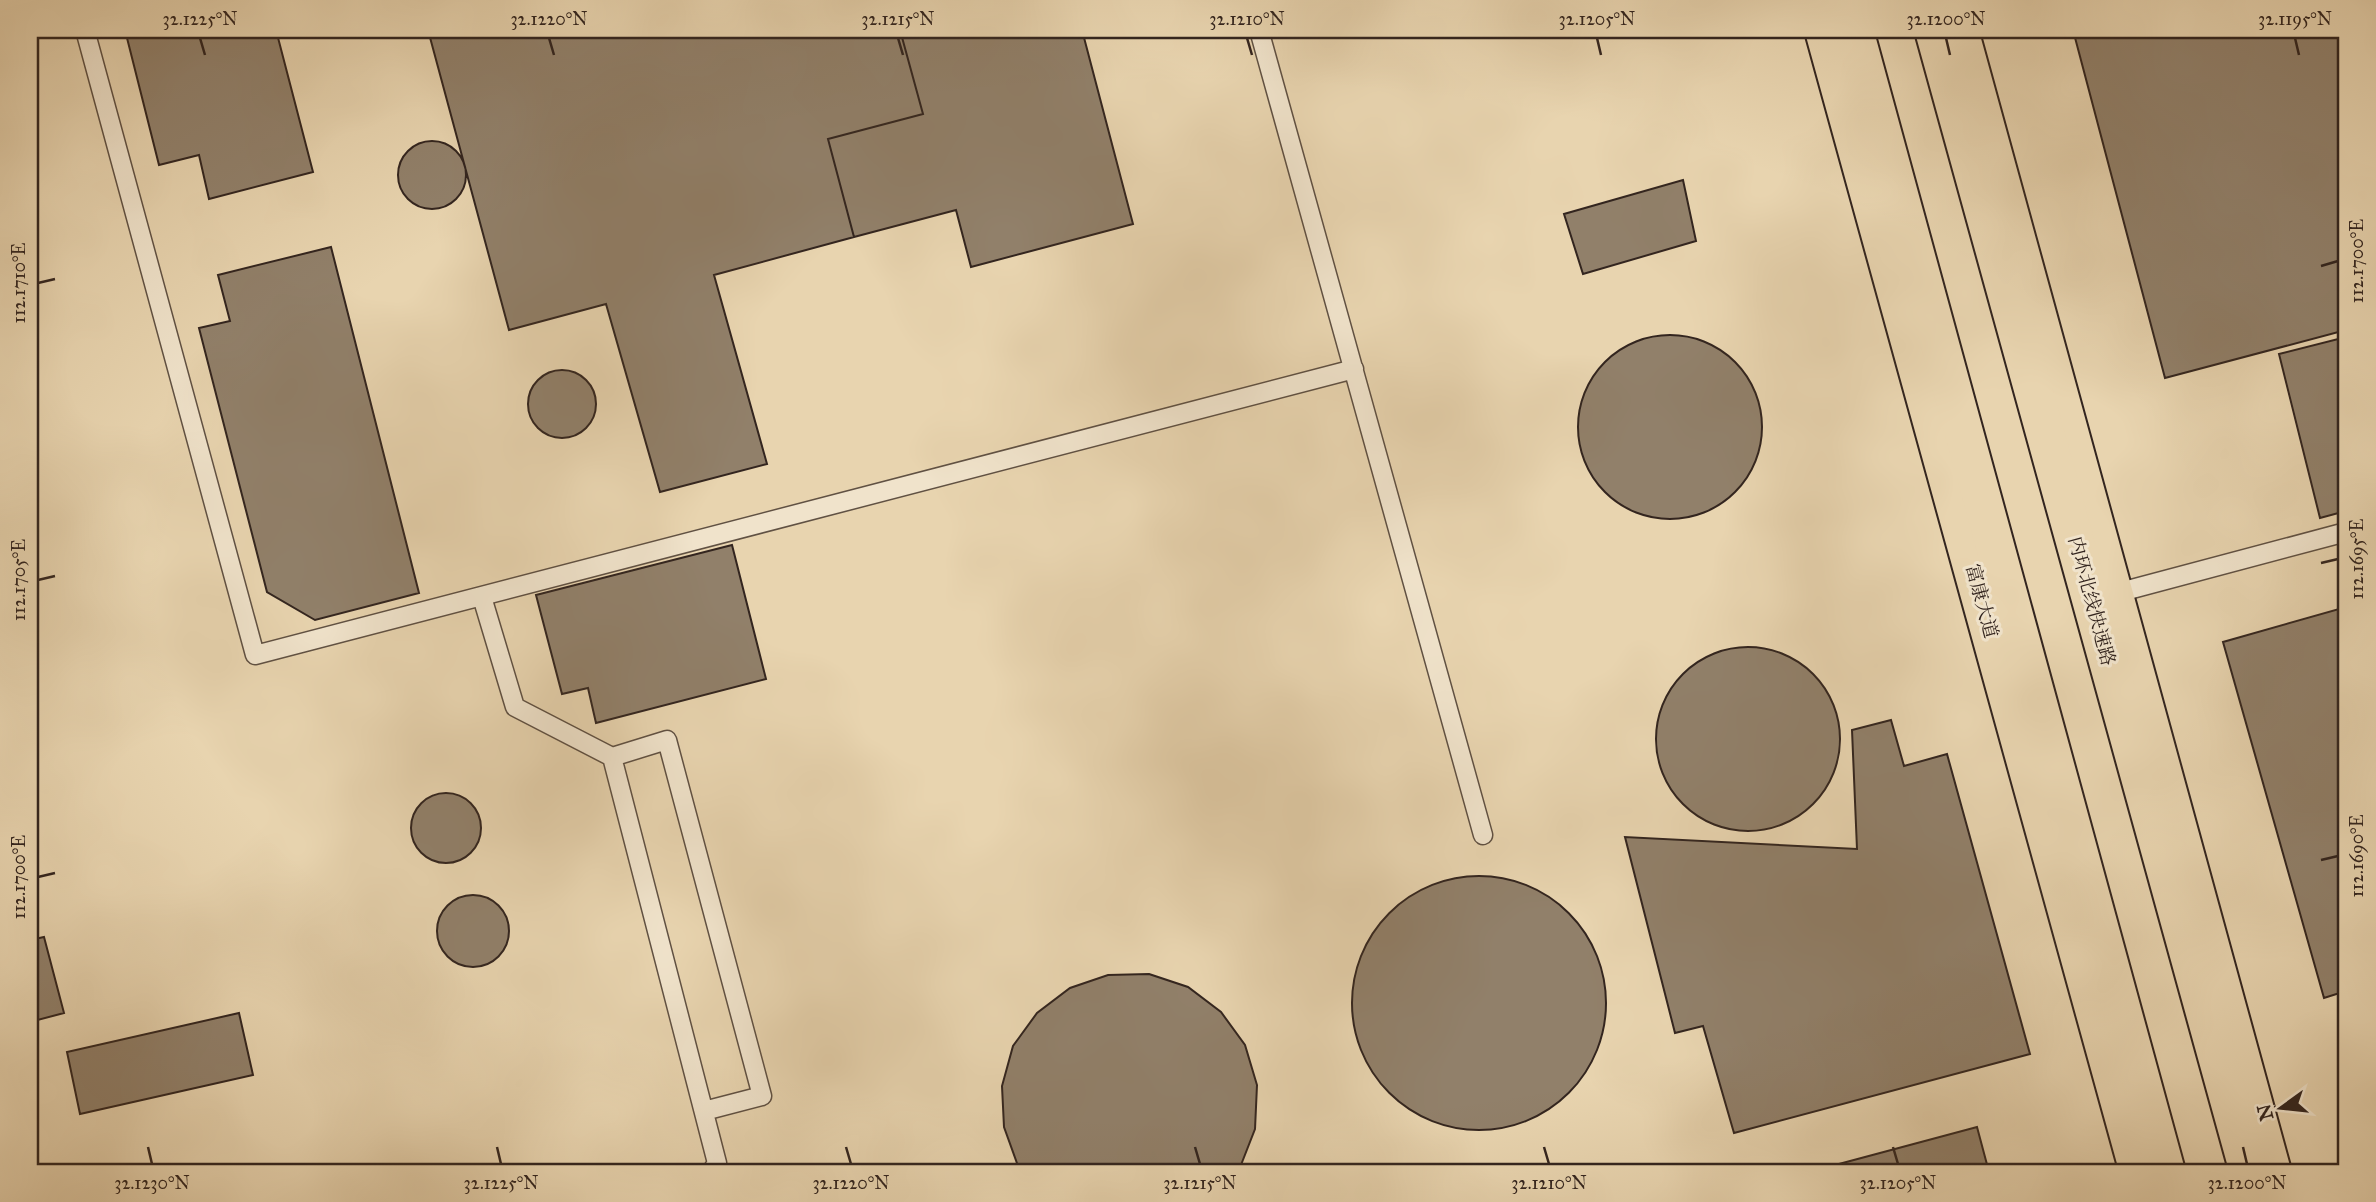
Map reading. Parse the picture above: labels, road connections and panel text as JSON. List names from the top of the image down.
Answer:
{
  "streets": {
    "main road": ["富康大道", "内环北线快速路"]
  },
  "north": "left",
  "coordinates": [
    "32.1225°N",
    "32.1220°N",
    "32.1215°N",
    "32.1210°N",
    "32.1205°N",
    "32.1200°N",
    "32.1195°N",
    "112.1700°E",
    "112.1710°E",
    "112.1695°E",
    "112.1705°E",
    "112.1690°E",
    "32.1230°N"
  ]
}
